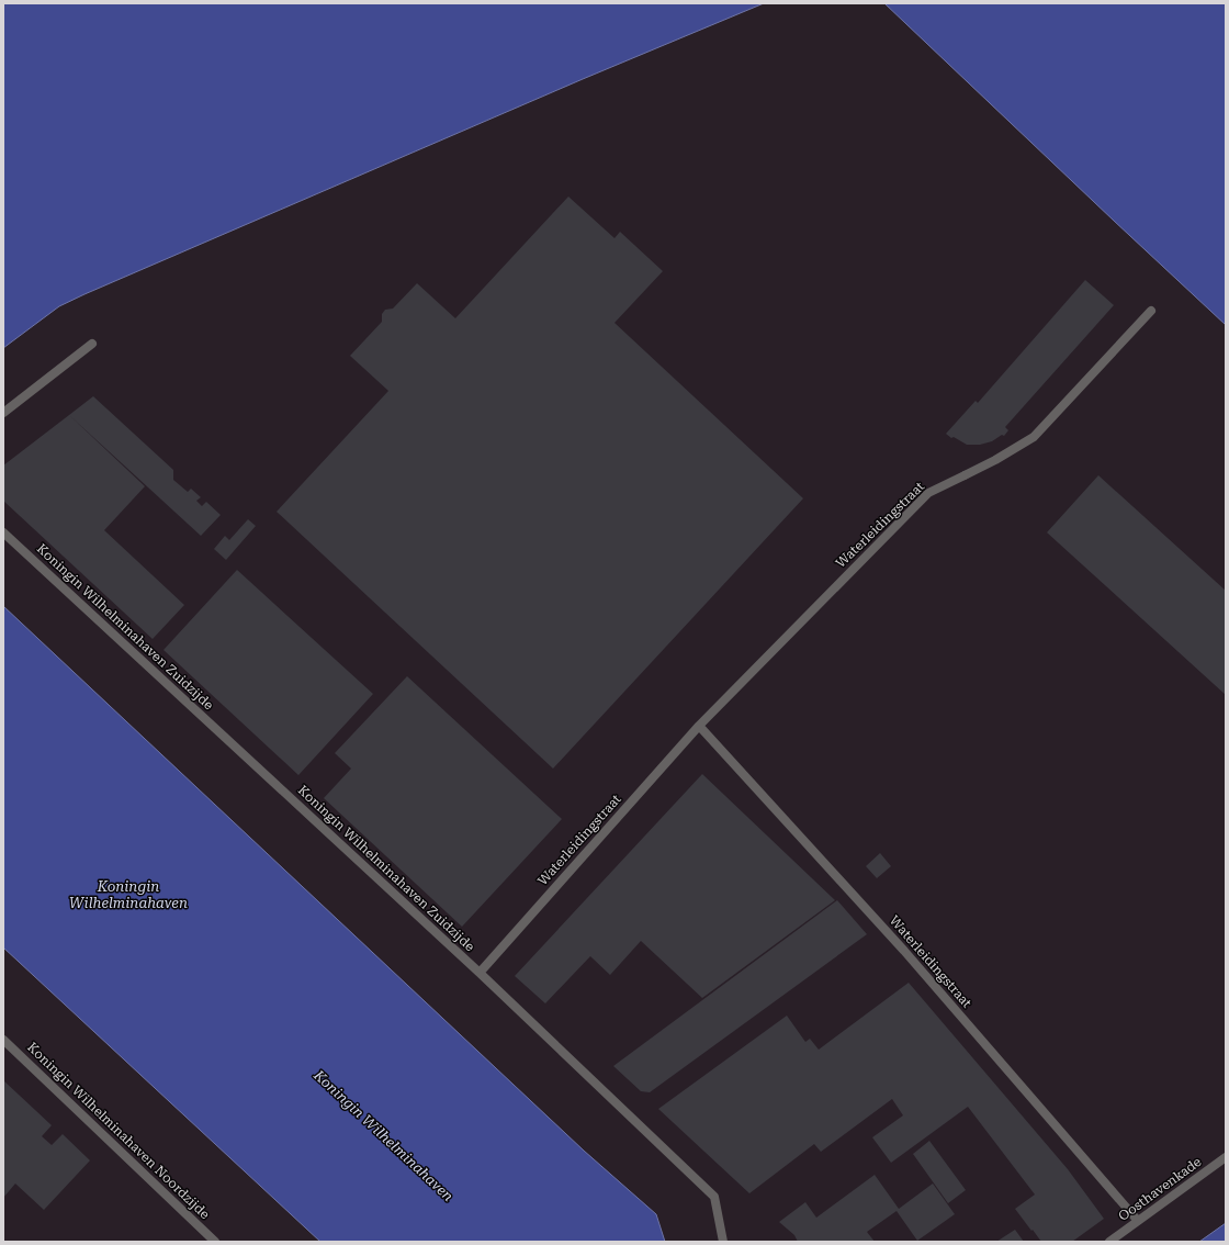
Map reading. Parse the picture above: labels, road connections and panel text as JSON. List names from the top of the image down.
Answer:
{
  "streets": {
    "street": [
      "Waterleidingstraat",
      "Koningin Wilhelminahaven Zuidzijde",
      "Koningin Wilhelminahaven Noordzijde",
      "Oosthavenkade"
    ]
  },
  "crossings": [
    ["Waterleidingstraat", "Koningin Wilhelminahaven Zuidzijde"],
    ["Waterleidingstraat", "Oosthavenkade"]
  ],
  "water": ["Koningin Wilhelminahaven"]
}
